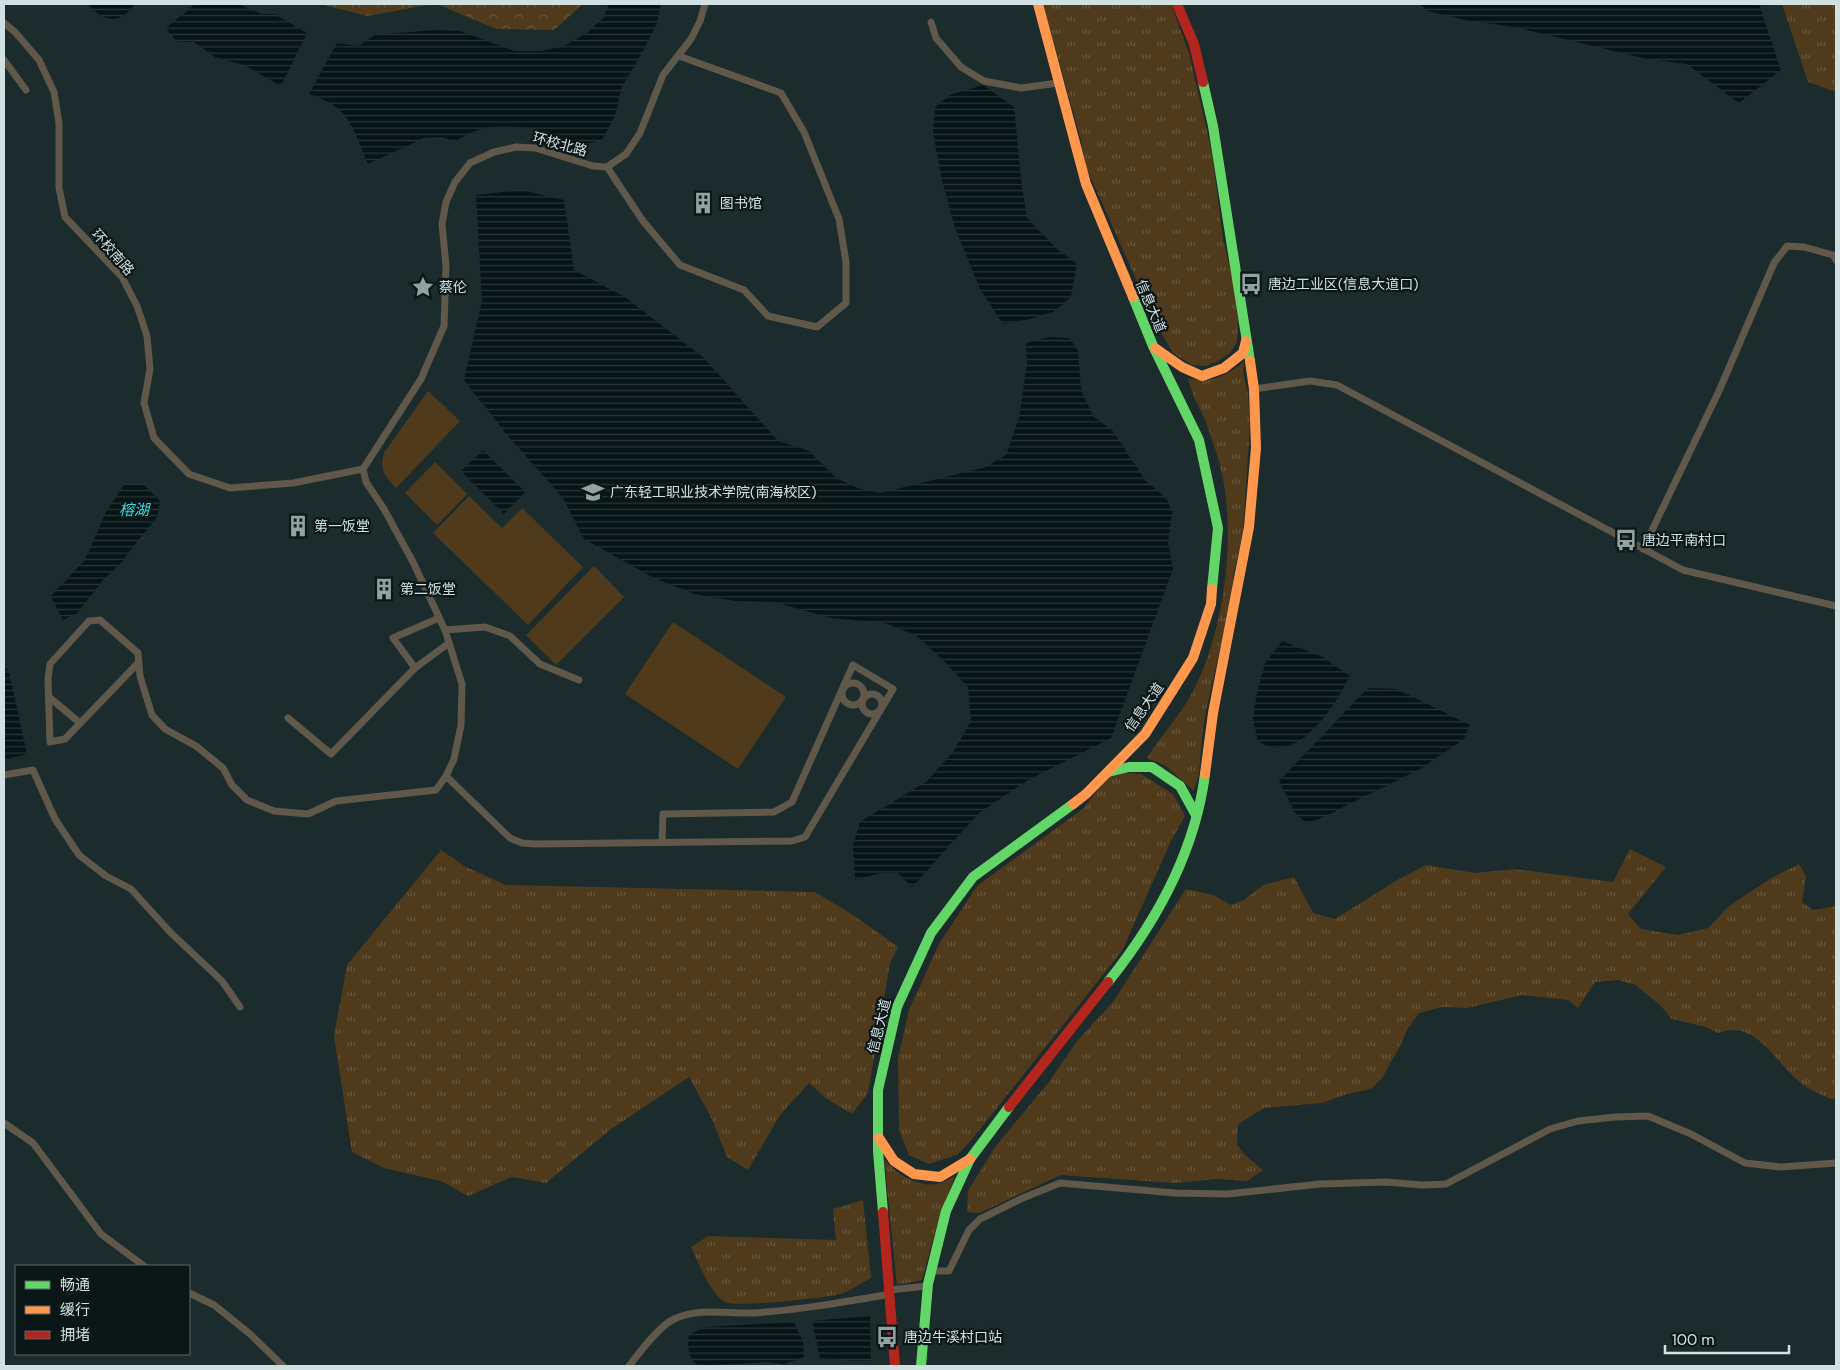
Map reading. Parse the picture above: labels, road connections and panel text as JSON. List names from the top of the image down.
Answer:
{
  "streets": {
    "main road": ["信息大道"],
    "street": ["环校北路", "环校南路"]
  },
  "crossings": [
    ["环校北路", "环校南路"]
  ],
  "water": ["榕湖"],
  "places": {
    "building": ["图书馆", "第一饭堂", "第二饭堂"],
    "bus stop": ["唐边工业区(信息大道口)", "唐边平南村口", "唐边牛溪村口站"],
    "place": ["蔡伦"],
    "school or university": ["广东轻工职业技术学院(南海校区)"]
  },
  "legend": ["畅通", "缓行", "拥堵"],
  "scale_bar": "100 m"
}
